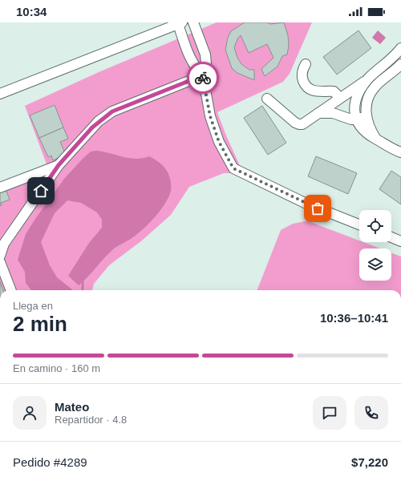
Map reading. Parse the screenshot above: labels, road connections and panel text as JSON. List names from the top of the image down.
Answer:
{
  "page": {
    "status": "10:34",
    "heading": ["2 min", "Llega en", "10:36–10:41"],
    "panel": [
      "Mateo",
      "Repartidor · 4.8",
      "Pedido #4289",
      "$7,220"
    ],
    "bar": "En camino · 160 m"
  }
}
